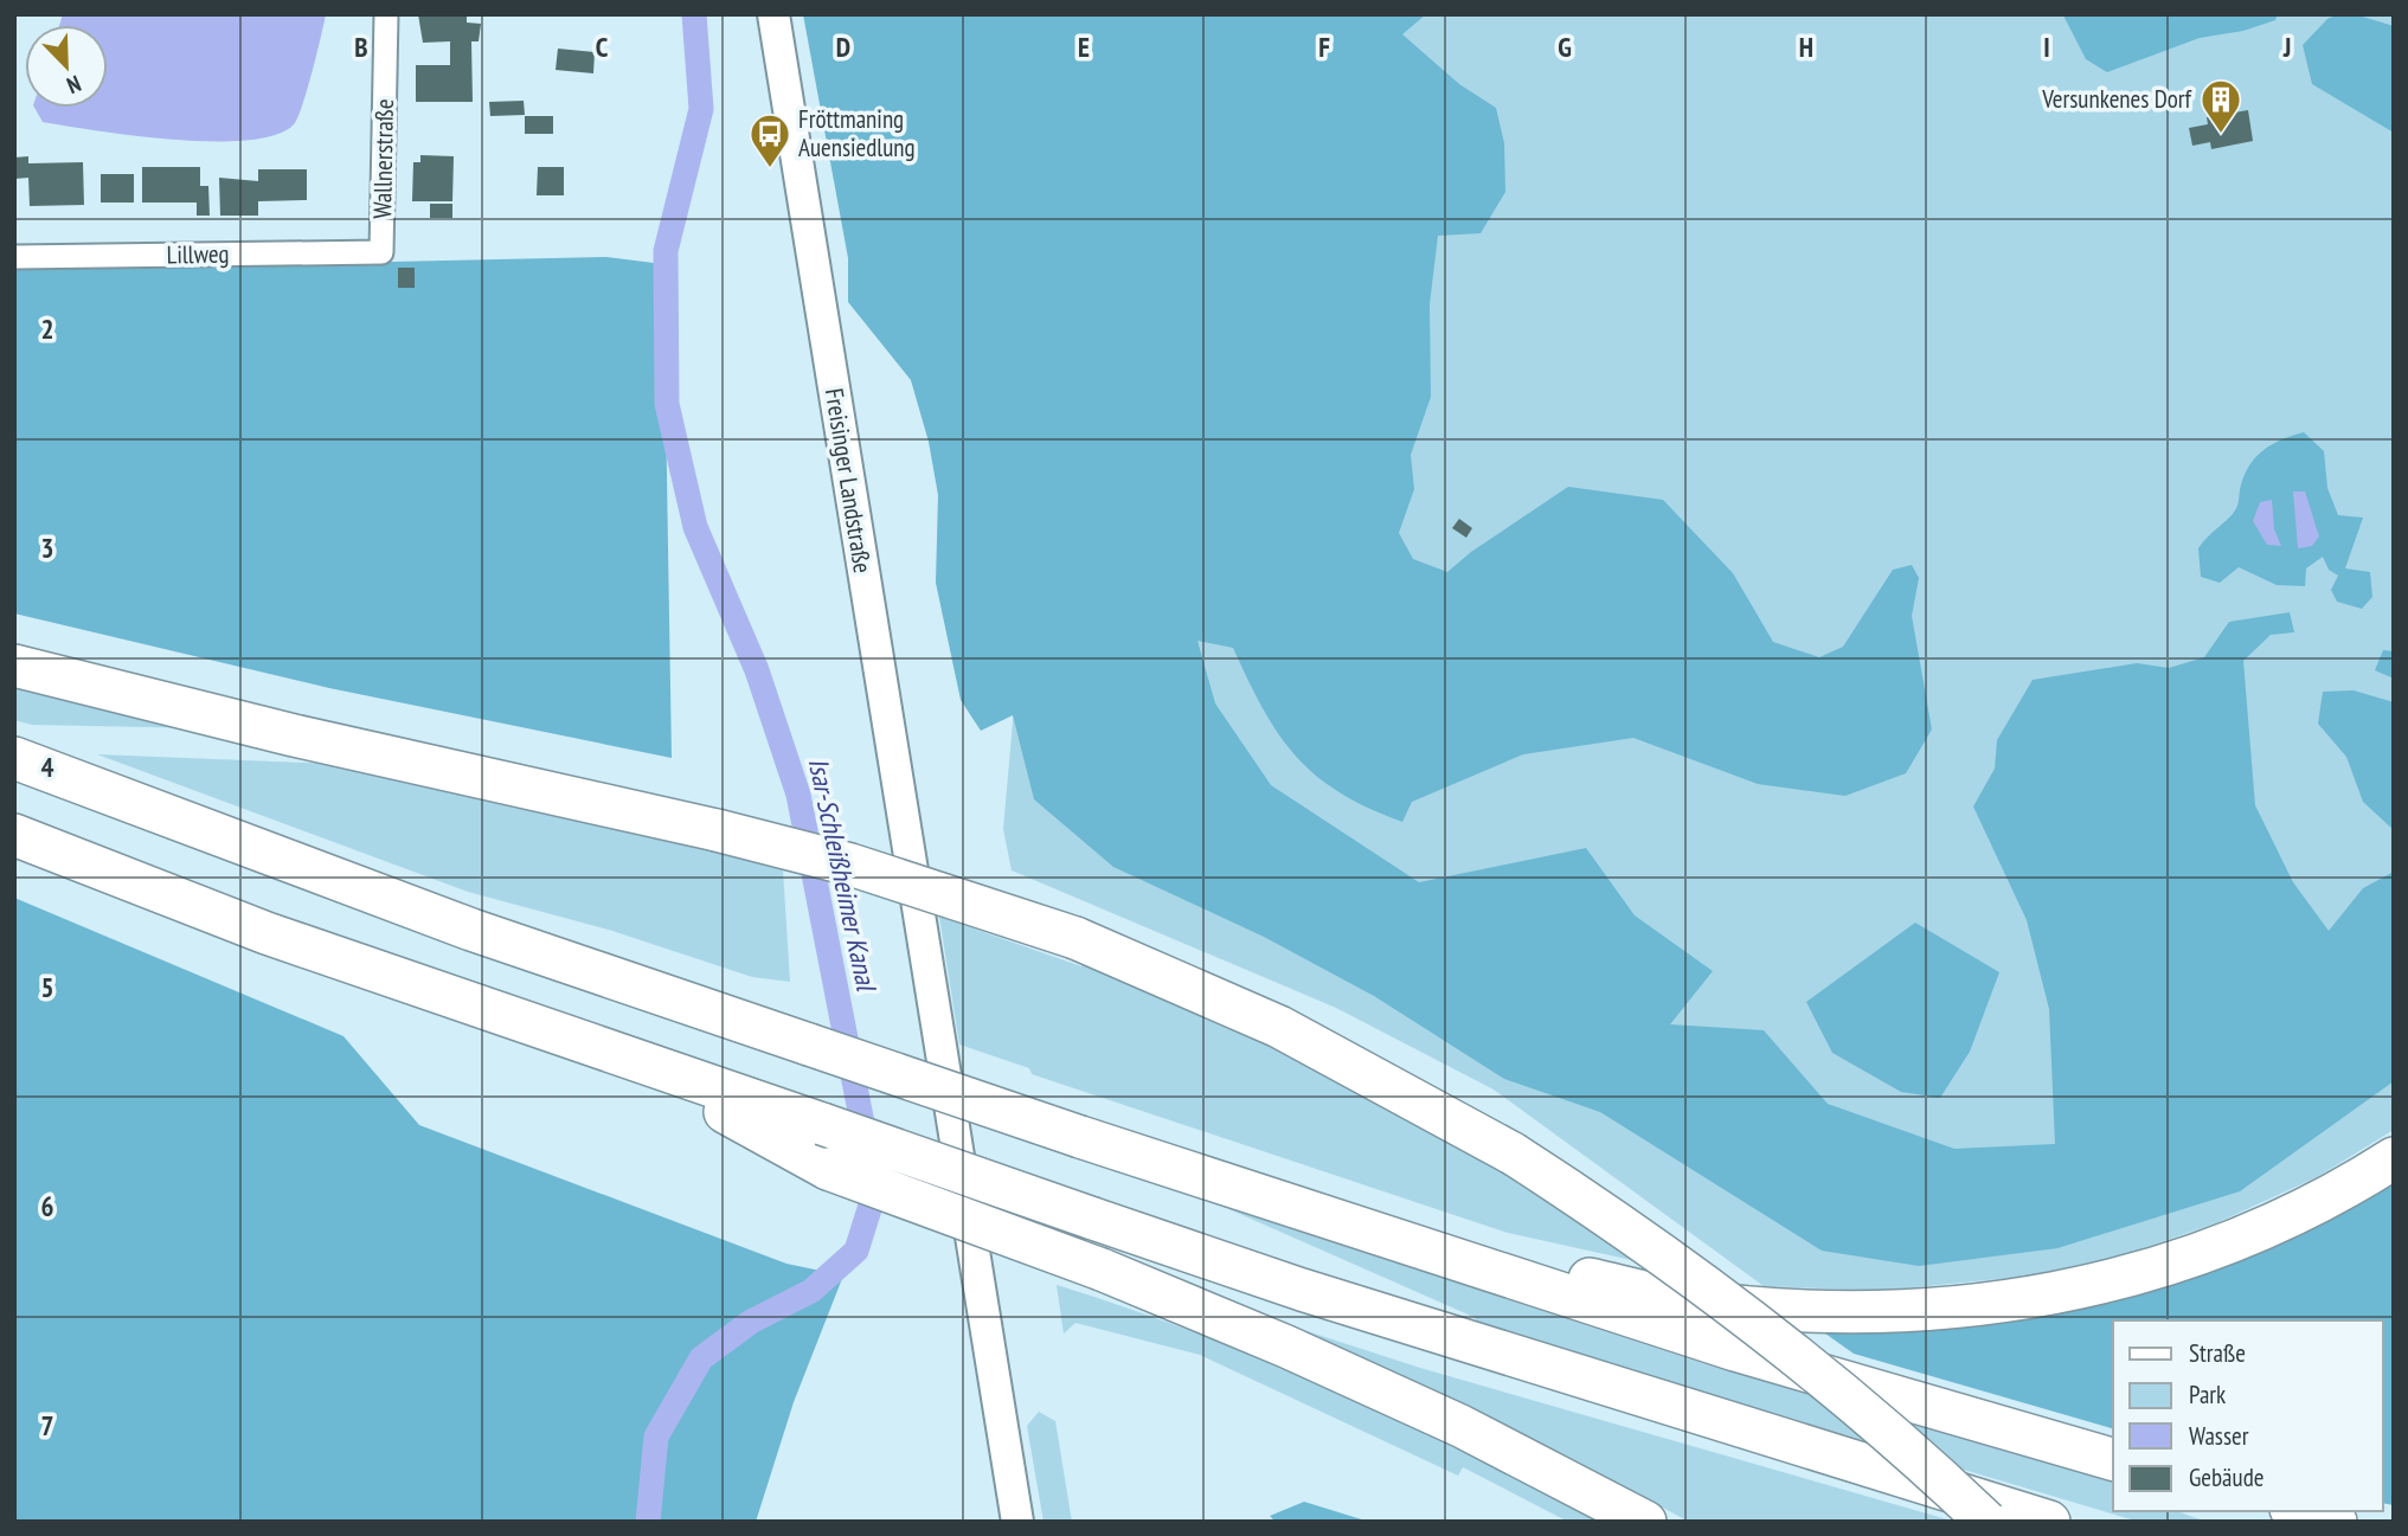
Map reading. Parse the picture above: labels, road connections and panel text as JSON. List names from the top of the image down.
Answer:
{
  "streets": {
    "main road": ["Freisinger Landstraße"],
    "street": ["Wallnerstraße", "Lillweg"]
  },
  "crossings": [
    ["Wallnerstraße", "Lillweg"]
  ],
  "water": ["Isar-Schleißheimer Kanal"],
  "places": {
    "building": ["Versunkenes Dorf"],
    "bus stop": ["Fröttmaning Auensiedlung"]
  },
  "legend": [
    "Straße",
    "Park",
    "Wasser",
    "Gebäude"
  ],
  "north": "bottom right",
  "grid": {
    "columns": [
      "B",
      "C",
      "D",
      "E",
      "F",
      "G",
      "H",
      "I",
      "J"
    ],
    "rows": [
      "2",
      "3",
      "4",
      "5",
      "6",
      "7"
    ]
  }
}
